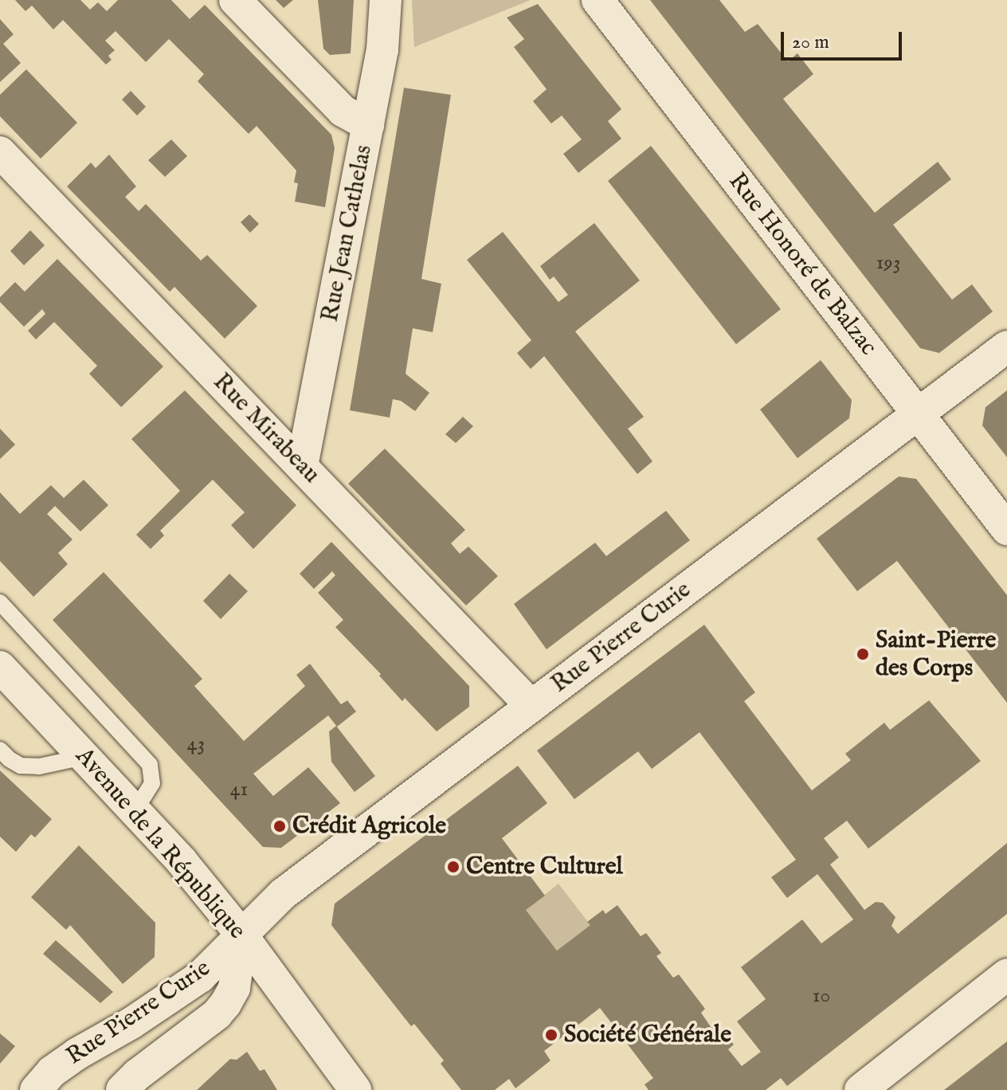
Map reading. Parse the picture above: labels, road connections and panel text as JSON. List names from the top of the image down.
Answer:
{
  "streets": {
    "street": [
      "Rue Jean Cathelas",
      "Rue Honoré de Balzac",
      "Rue Mirabeau",
      "Rue Pierre Curie",
      "Avenue de la République"
    ]
  },
  "crossings": [
    ["Rue Jean Cathelas", "Rue Mirabeau"],
    ["Rue Honoré de Balzac", "Rue Pierre Curie"],
    ["Rue Mirabeau", "Rue Pierre Curie"],
    ["Rue Pierre Curie", "Avenue de la République"]
  ],
  "places": [
    "Saint-Pierre des Corps",
    "Crédit Agricole",
    "Centre Culturel",
    "Société Générale"
  ],
  "house_numbers": [
    "193",
    "43",
    "41",
    "10"
  ],
  "scale_bar": "20 m"
}
